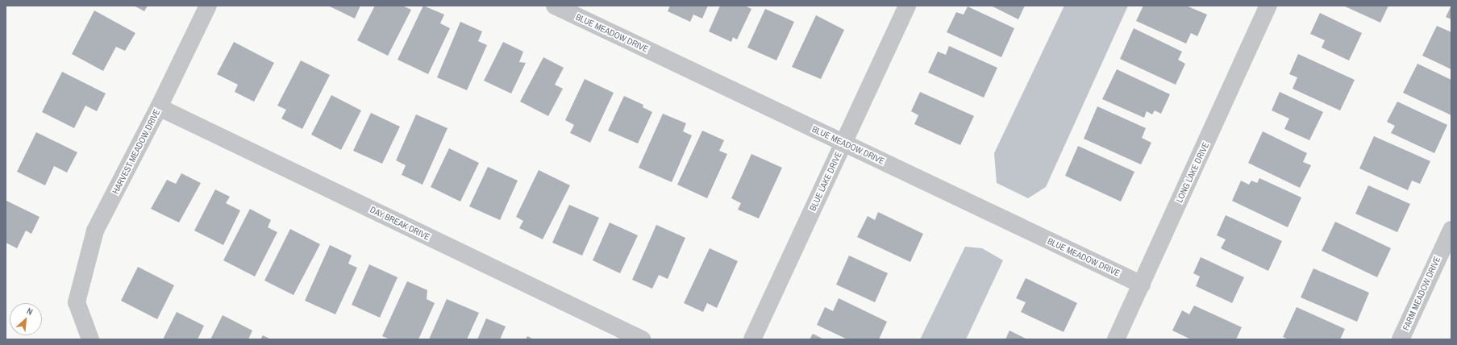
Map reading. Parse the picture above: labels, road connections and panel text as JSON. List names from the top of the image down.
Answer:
{
  "streets": {
    "street": [
      "BLUE MEADOW DRIVE",
      "HARVEST MEADOW DRIVE",
      "LONG LAKE DRIVE",
      "BLUE LAKE DRIVE",
      "DAY BREAK DRIVE",
      "FARM MEADOW DRIVE"
    ]
  },
  "crossings": [
    ["BLUE MEADOW DRIVE", "LONG LAKE DRIVE"],
    ["BLUE MEADOW DRIVE", "BLUE LAKE DRIVE"],
    ["HARVEST MEADOW DRIVE", "DAY BREAK DRIVE"]
  ],
  "north": "top right"
}
